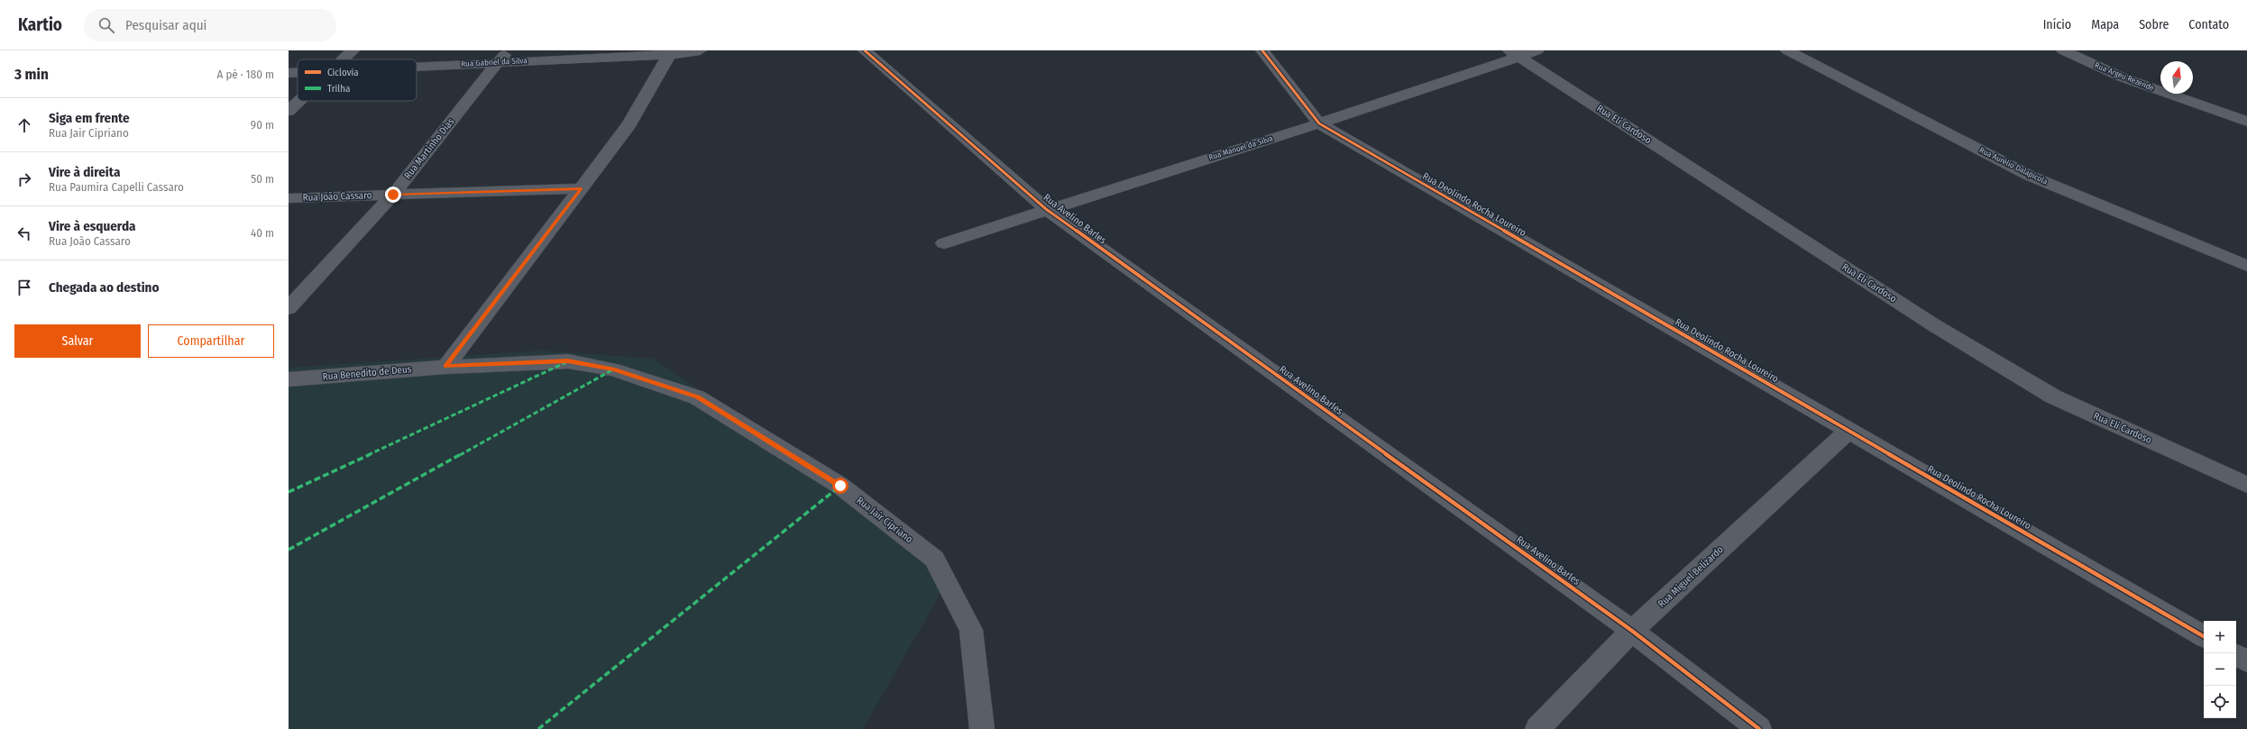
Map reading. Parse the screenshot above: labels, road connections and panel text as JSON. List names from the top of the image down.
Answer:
{
  "streets": {
    "street": [
      "Rua Gabriel da Silva",
      "Rua Argeu Rezende",
      "Rua Eli Cardoso",
      "Rua Manoel da Silva",
      "Rua Martinho Dias",
      "Rua Aurélio Dalapicola",
      "Rua João Cassaro",
      "Rua Deolindo Rocha Loureiro",
      "Rua Avelino Barles",
      "Rua Benedito de Deus",
      "Rua Jair Cipriano",
      "Rua Miguel Belizardo"
    ]
  },
  "crossings": [
    ["Rua Gabriel da Silva", "Rua Martinho Dias"],
    ["Rua Eli Cardoso", "Rua Manoel da Silva"],
    ["Rua Manoel da Silva", "Rua Deolindo Rocha Loureiro"],
    ["Rua Manoel da Silva", "Rua Avelino Barles"],
    ["Rua Martinho Dias", "Rua João Cassaro"],
    ["Rua Deolindo Rocha Loureiro", "Rua Miguel Belizardo"],
    ["Rua Avelino Barles", "Rua Miguel Belizardo"],
    ["Rua Benedito de Deus", "Rua Jair Cipriano"]
  ],
  "legend": ["Ciclovia", "Trilha"],
  "north": "top",
  "page": {
    "header": "Kartio",
    "search": "Pesquisar aqui",
    "nav": [
      "Início",
      "Mapa",
      "Sobre",
      "Contato"
    ],
    "heading": ["3 min", "A pé · 180 m"],
    "list": [
      ["Siga em frente", "Rua Jair Cipriano", "90 m"],
      ["Vire à direita", "Rua Paumira Capelli Cassaro", "50 m"],
      ["Vire à esquerda", "Rua João Cassaro", "40 m"],
      "Chegada ao destino"
    ],
    "buttons": ["Salvar", "Compartilhar"],
    "map_buttons": ["+", "−"]
  }
}
